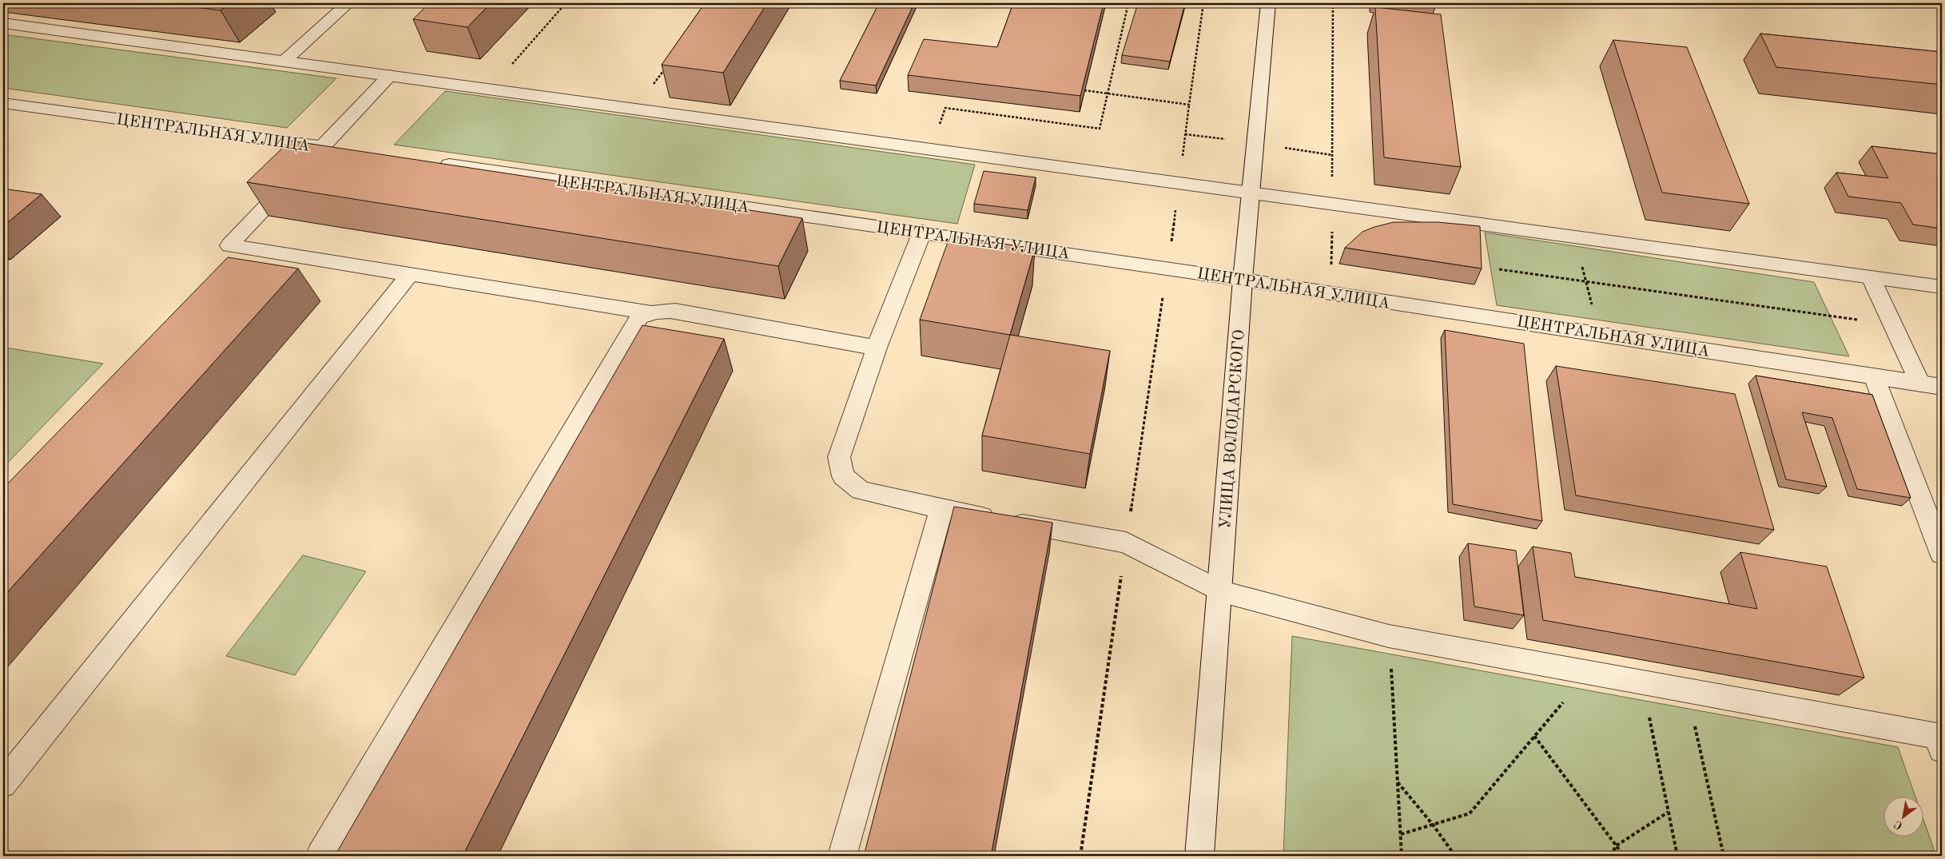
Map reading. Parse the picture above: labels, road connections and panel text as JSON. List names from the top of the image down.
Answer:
{
  "streets": {
    "street": ["ЦЕНТРАЛЬНАЯ УЛИЦА", "УЛИЦА ВОЛОДАРСКОГО"]
  },
  "crossings": [
    ["ЦЕНТРАЛЬНАЯ УЛИЦА", "УЛИЦА ВОЛОДАРСКОГО"]
  ],
  "north": "bottom left"
}
